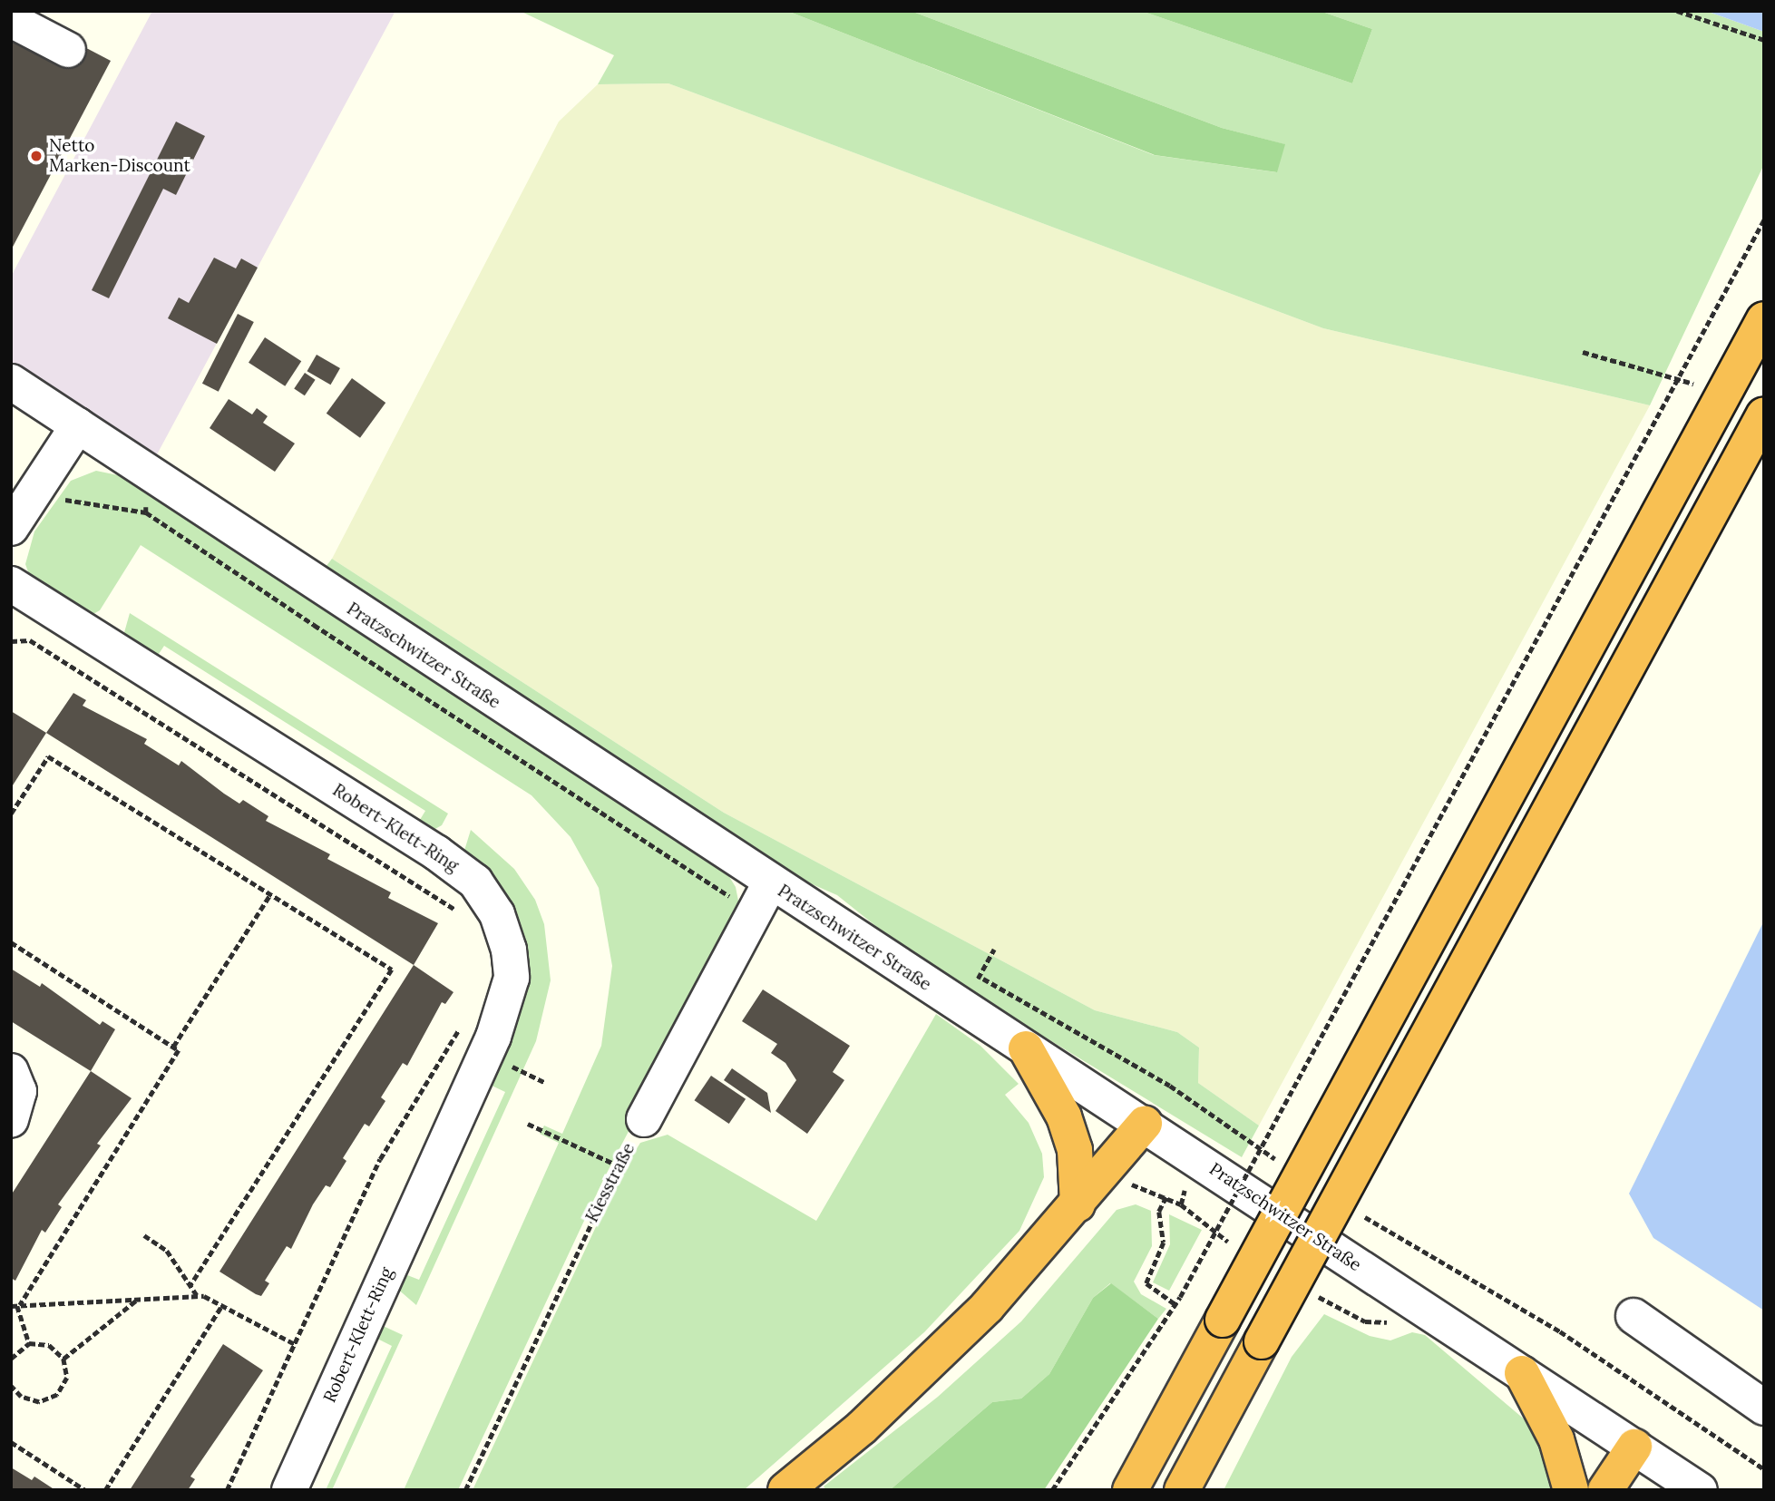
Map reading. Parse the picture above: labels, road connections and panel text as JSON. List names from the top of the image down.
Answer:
{
  "streets": {
    "street": ["Pratzschwitzer Straße", "Robert-Klett-Ring"],
    "path": ["Kiesstraße"]
  },
  "places": ["Netto Marken-Discount"]
}
